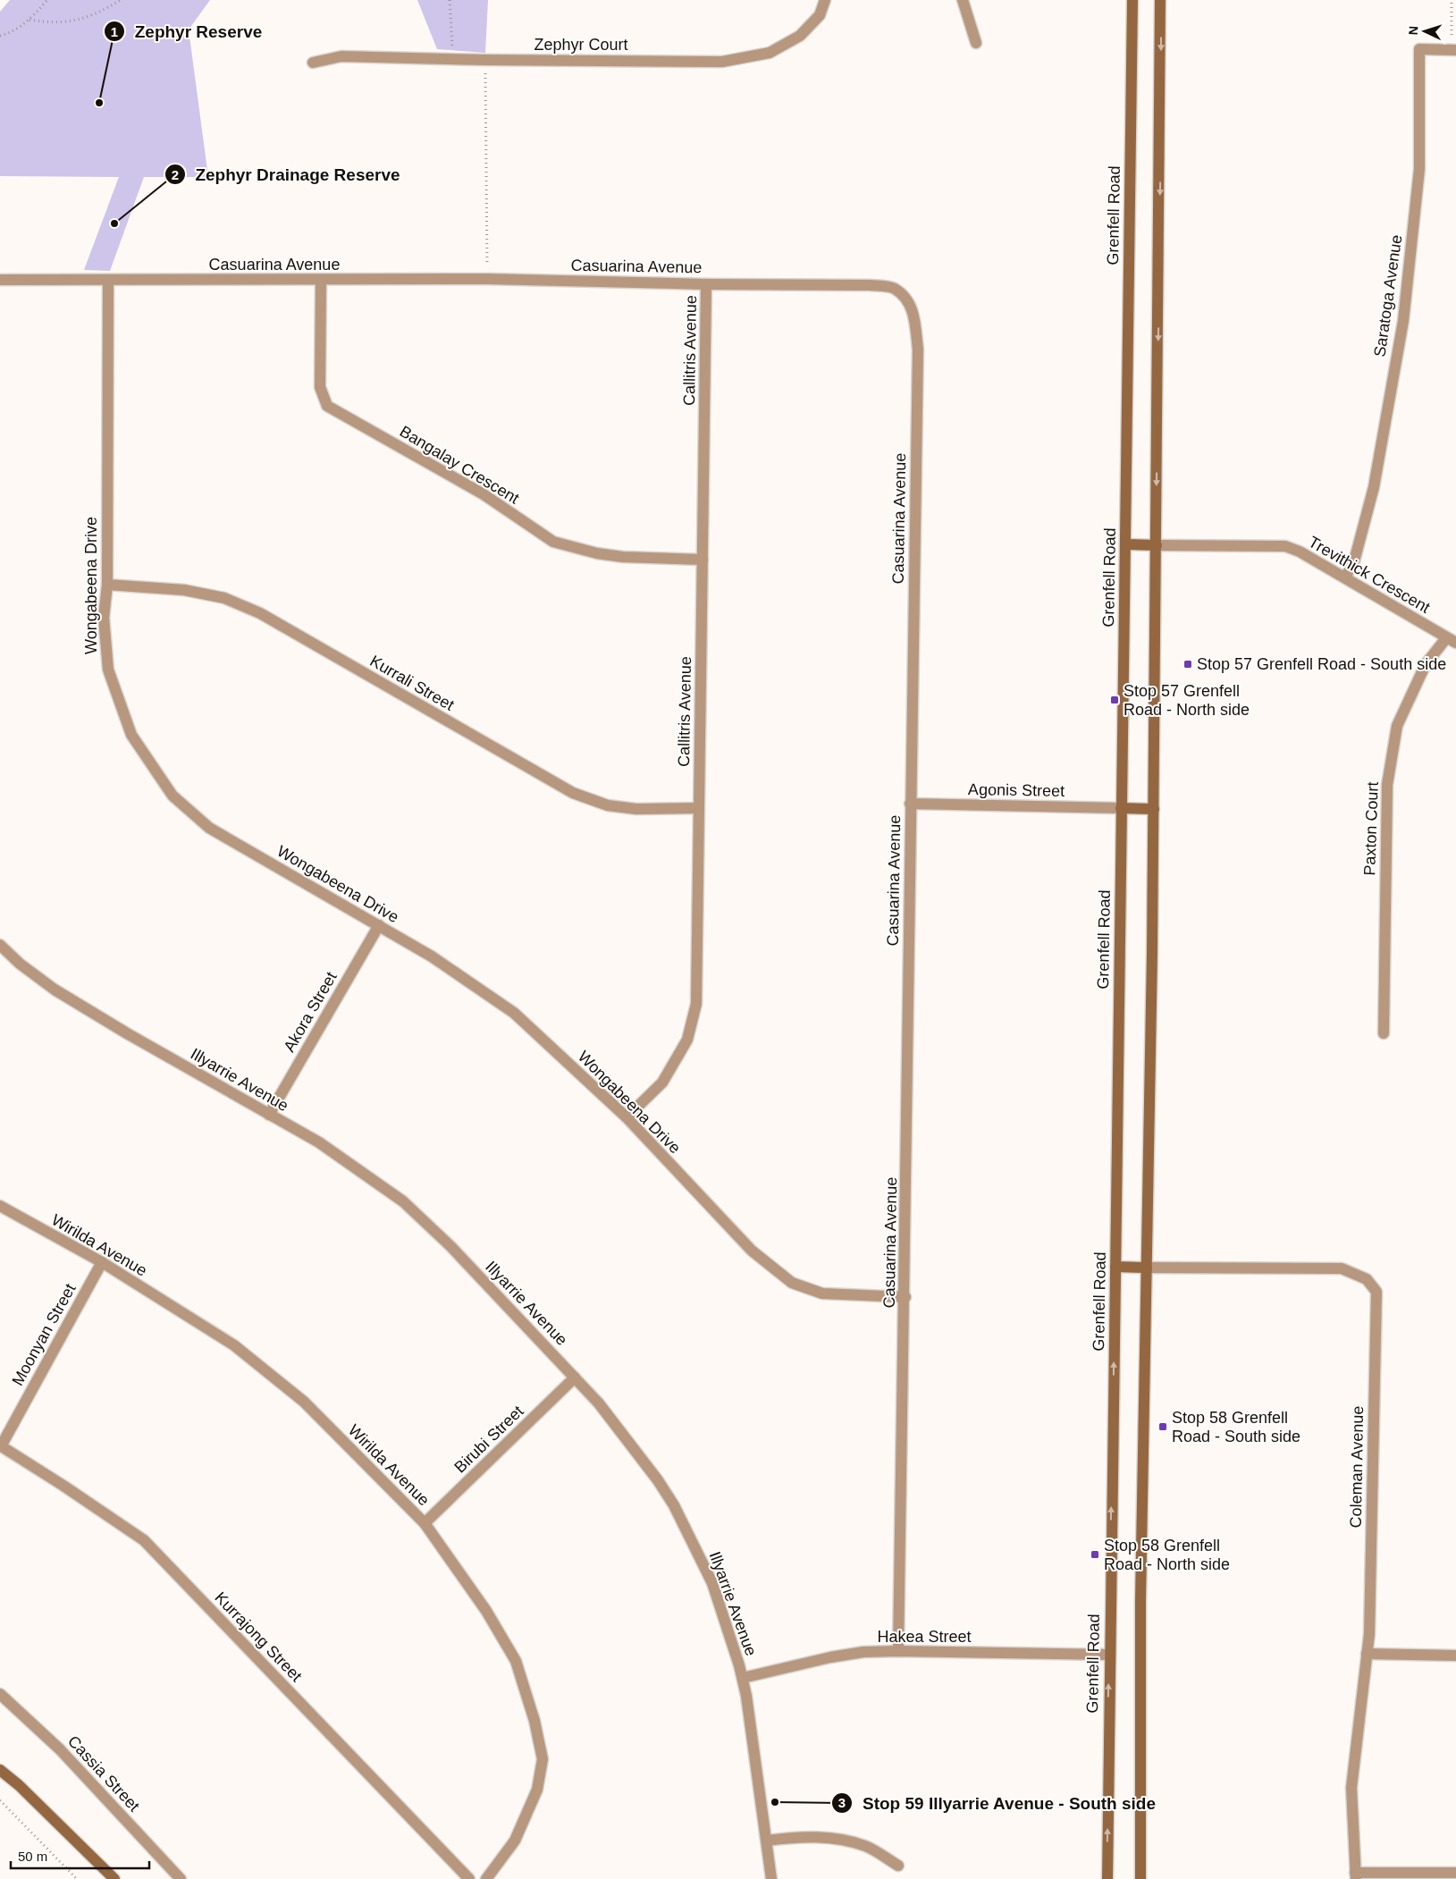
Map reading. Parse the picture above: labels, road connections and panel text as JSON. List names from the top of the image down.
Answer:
{
  "streets": {
    "main road": ["Grenfell Road"],
    "street": [
      "Zephyr Court",
      "Casuarina Avenue",
      "Saratoga Avenue",
      "Callitris Avenue",
      "Bangalay Crescent",
      "Trevithick Crescent",
      "Wongabeena Drive",
      "Kurrali Street",
      "Agonis Street",
      "Paxton Court",
      "Akora Street",
      "Illyarrie Avenue",
      "Wirilda Avenue",
      "Moonyan Street",
      "Birubi Street",
      "Coleman Avenue",
      "Kurrajong Street",
      "Hakea Street",
      "Cassia Street"
    ]
  },
  "crossings": [
    ["Grenfell Road", "Agonis Street"],
    ["Grenfell Road", "Hakea Street"],
    ["Casuarina Avenue", "Callitris Avenue"],
    ["Casuarina Avenue", "Bangalay Crescent"],
    ["Casuarina Avenue", "Wongabeena Drive"],
    ["Casuarina Avenue", "Agonis Street"],
    ["Casuarina Avenue", "Hakea Street"],
    ["Saratoga Avenue", "Trevithick Crescent"],
    ["Callitris Avenue", "Bangalay Crescent"],
    ["Callitris Avenue", "Wongabeena Drive"],
    ["Callitris Avenue", "Kurrali Street"],
    ["Trevithick Crescent", "Paxton Court"],
    ["Wongabeena Drive", "Kurrali Street"],
    ["Wongabeena Drive", "Akora Street"],
    ["Akora Street", "Illyarrie Avenue"],
    ["Illyarrie Avenue", "Birubi Street"],
    ["Illyarrie Avenue", "Hakea Street"],
    ["Wirilda Avenue", "Moonyan Street"],
    ["Wirilda Avenue", "Birubi Street"],
    ["Moonyan Street", "Kurrajong Street"]
  ],
  "places": {
    "other": ["Zephyr Reserve", "Zephyr Drainage Reserve", "Stop 59 Illyarrie Avenue - South side"],
    "transit": [
      "Stop 57 Grenfell Road - South side",
      "Stop 57 Grenfell Road - North side",
      "Stop 58 Grenfell Road - South side",
      "Stop 58 Grenfell Road - North side"
    ]
  },
  "scale_bar": "50 m",
  "north": "left"
}
